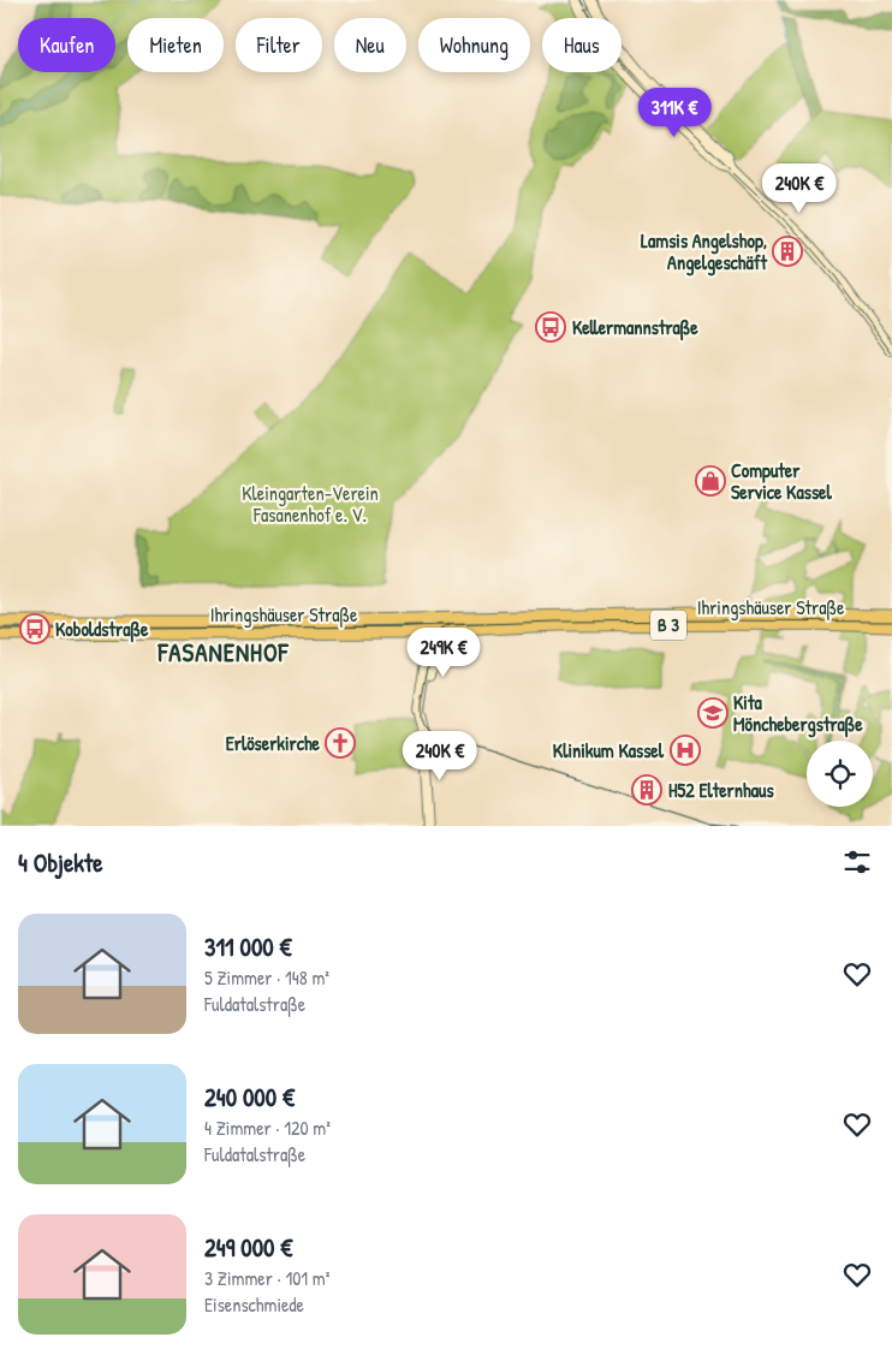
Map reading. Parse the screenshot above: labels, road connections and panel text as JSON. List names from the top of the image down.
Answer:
{
  "streets": {
    "main road": ["Ihringshäuser Straße", "B 3"]
  },
  "districts": ["FASANENHOF"],
  "parks": ["Kleingarten-Verein Fasanenhof e. V."],
  "places": {
    "building": ["Lamsis Angelshop, Angelgeschäft", "H52 Elternhaus"],
    "bus stop": ["Kellermannstraße", "Koboldstraße"],
    "shop": ["Computer Service Kassel"],
    "school or university": ["Kita Mönchebergstraße"],
    "church": ["Erlöserkirche"],
    "hospital": ["Klinikum Kassel"]
  },
  "page": {
    "chip": [
      "Kaufen",
      "Mieten",
      "Filter",
      "Neu",
      "Wohnung",
      "Haus"
    ],
    "price": [
      "311K €",
      "240K €",
      "249K €",
      "240K €"
    ],
    "heading": "4 Objekte",
    "list": [
      {
        "name": "311 000 €",
        "note": "5 Zimmer · 148 m² · Fuldatalstraße"
      },
      {
        "name": "240 000 €",
        "note": "4 Zimmer · 120 m² · Fuldatalstraße"
      },
      {
        "name": "249 000 €",
        "note": "3 Zimmer · 101 m² · Eisenschmiede"
      }
    ]
  }
}
